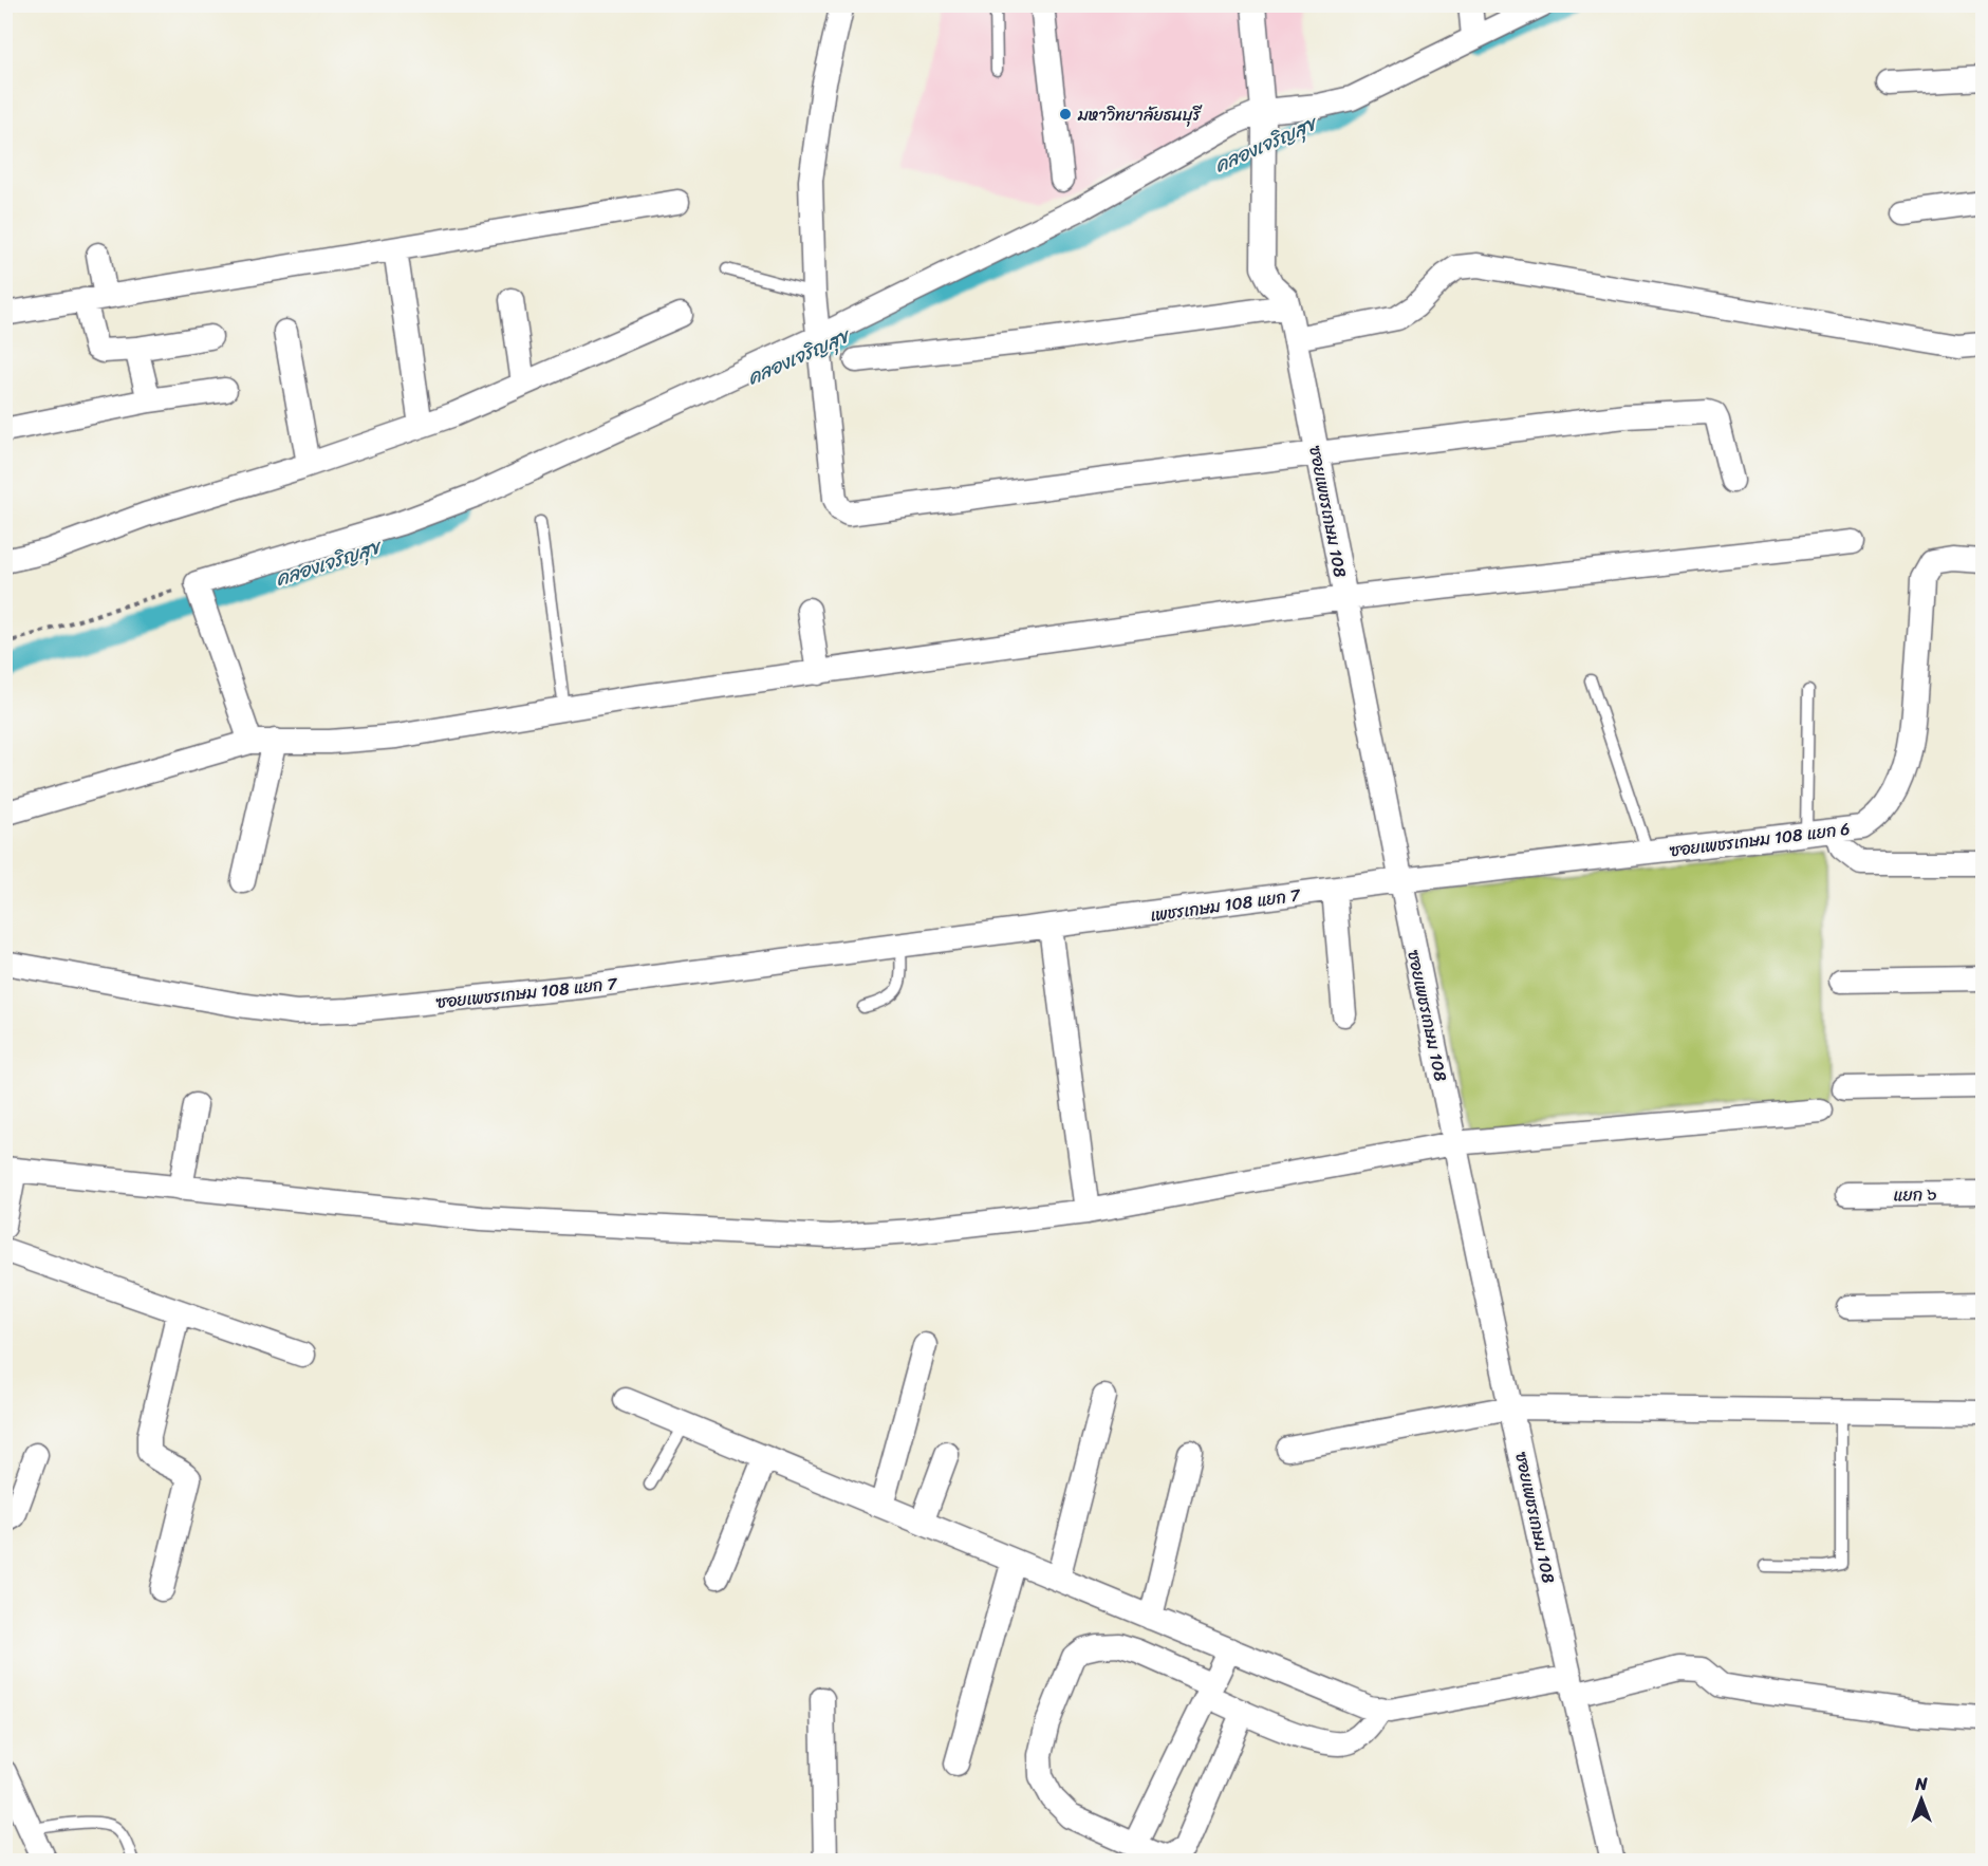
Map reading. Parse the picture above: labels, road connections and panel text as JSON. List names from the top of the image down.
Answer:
{
  "streets": {
    "street": [
      "ซอยเพชรเกษม 108",
      "ซอยเพชรเกษม 108 แยก 6",
      "เพชรเกษม 108 แยก 7",
      "ซอยเพชรเกษม 108 แยก 7",
      "แยก ๖"
    ]
  },
  "crossings": [
    ["ซอยเพชรเกษม 108", "ซอยเพชรเกษม 108 แยก 6"],
    ["ซอยเพชรเกษม 108", "เพชรเกษม 108 แยก 7"],
    ["ซอยเพชรเกษม 108 แยก 6", "เพชรเกษม 108 แยก 7"],
    ["เพชรเกษม 108 แยก 7", "ซอยเพชรเกษม 108 แยก 7"]
  ],
  "water": ["คลองเจริญสุข"],
  "places": ["มหาวิทยาลัยธนบุรี"],
  "north": "top"
}
